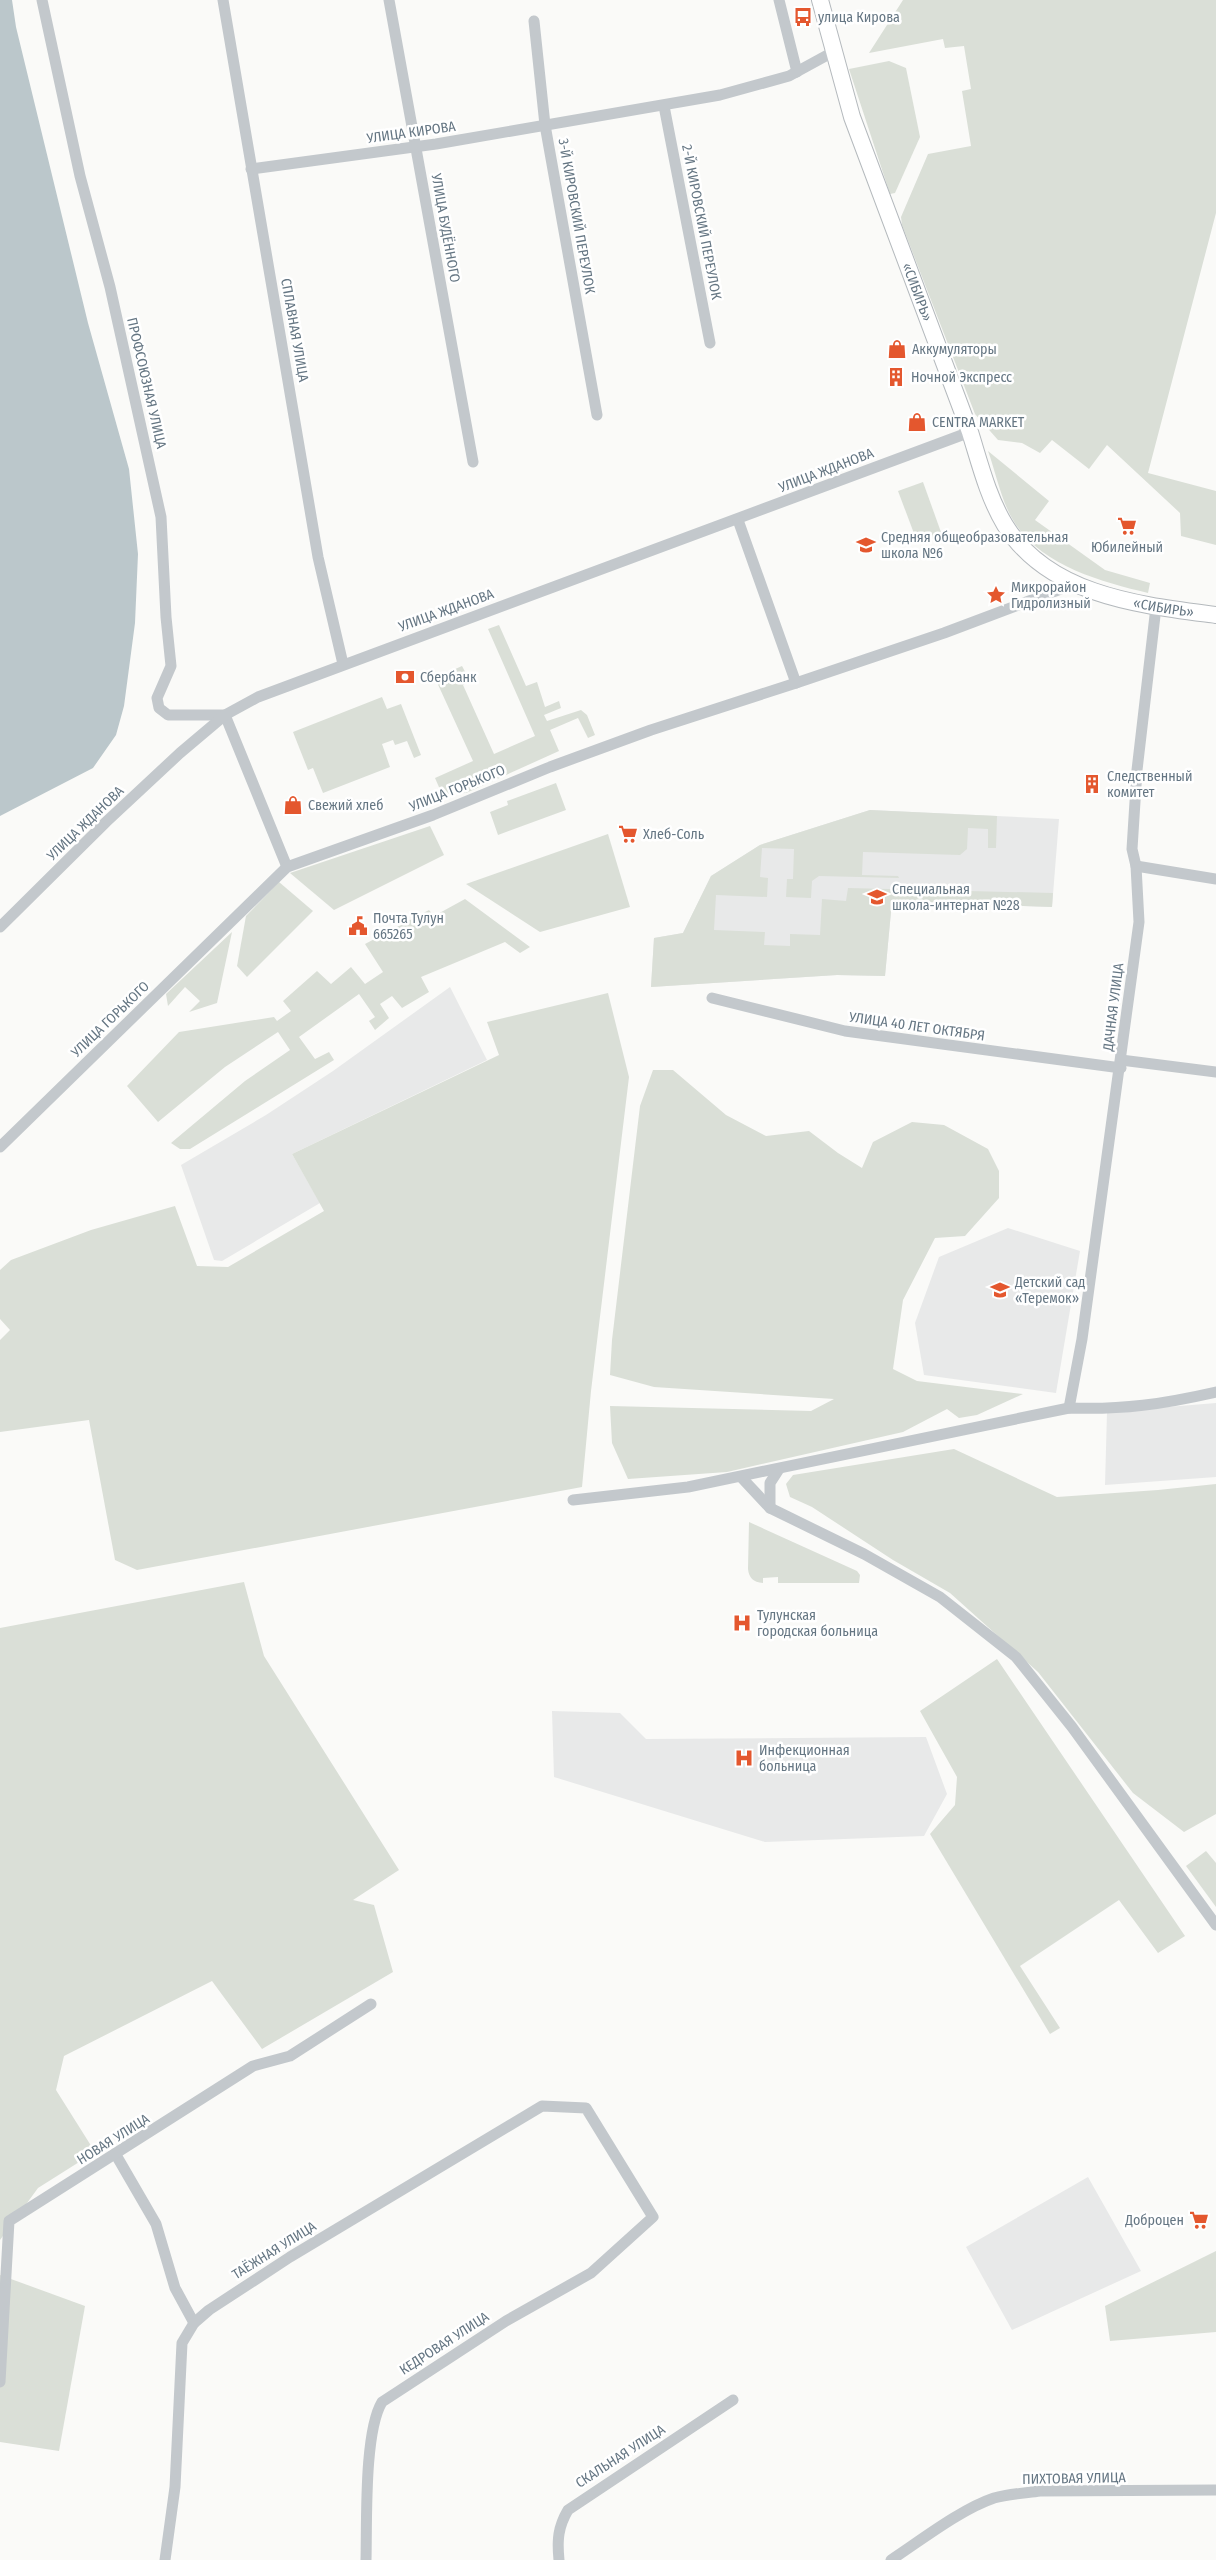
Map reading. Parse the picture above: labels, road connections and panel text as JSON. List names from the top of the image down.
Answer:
{
  "streets": {
    "highway": ["«СИБИРЬ»"],
    "street": [
      "УЛИЦА КИРОВА",
      "3-Й КИРОВСКИЙ ПЕРЕУЛОК",
      "2-Й КИРОВСКИЙ ПЕРЕУЛОК",
      "УЛИЦА БУДЁННОГО",
      "СПЛАВНАЯ УЛИЦА",
      "ПРОФСОЮЗНАЯ УЛИЦА",
      "УЛИЦА ЖДАНОВА",
      "УЛИЦА ГОРЬКОГО",
      "ДАЧНАЯ УЛИЦА",
      "УЛИЦА 40 ЛЕТ ОКТЯБРЯ",
      "НОВАЯ УЛИЦА",
      "ТАЁЖНАЯ УЛИЦА",
      "КЕДРОВАЯ УЛИЦА",
      "СКАЛЬНАЯ УЛИЦА",
      "ПИХТОВАЯ УЛИЦА"
    ]
  },
  "crossings": [
    ["УЛИЦА КИРОВА", "3-Й КИРОВСКИЙ ПЕРЕУЛОК"],
    ["УЛИЦА КИРОВА", "2-Й КИРОВСКИЙ ПЕРЕУЛОК"],
    ["УЛИЦА КИРОВА", "УЛИЦА БУДЁННОГО"],
    ["УЛИЦА КИРОВА", "«СИБИРЬ»"],
    ["УЛИЦА КИРОВА", "СПЛАВНАЯ УЛИЦА"],
    ["«СИБИРЬ»", "УЛИЦА ЖДАНОВА"],
    ["«СИБИРЬ»", "УЛИЦА ГОРЬКОГО"],
    ["«СИБИРЬ»", "ДАЧНАЯ УЛИЦА"],
    ["СПЛАВНАЯ УЛИЦА", "УЛИЦА ЖДАНОВА"],
    ["ПРОФСОЮЗНАЯ УЛИЦА", "УЛИЦА ЖДАНОВА"],
    ["ДАЧНАЯ УЛИЦА", "УЛИЦА 40 ЛЕТ ОКТЯБРЯ"],
    ["ТАЁЖНАЯ УЛИЦА", "КЕДРОВАЯ УЛИЦА"]
  ],
  "places": {
    "bus stop": ["улица Кирова"],
    "shop": ["Аккумуляторы", "CENTRA MARKET", "Свежий хлеб"],
    "building": ["Ночной Экспресс", "Следственный комитет"],
    "supermarket": ["Юбилейный", "Хлеб-Соль", "Доброцен"],
    "school or university": ["Средняя общеобразовательная школа №6", "Специальная школа-интернат №28", "Детский сад «Теремок»"],
    "place": ["Микрорайон Гидролизный"],
    "bank": ["Сбербанк"],
    "public building": ["Почта Тулун 665265"],
    "hospital": ["Тулунская городская больница", "Инфекционная больница"]
  }
}
